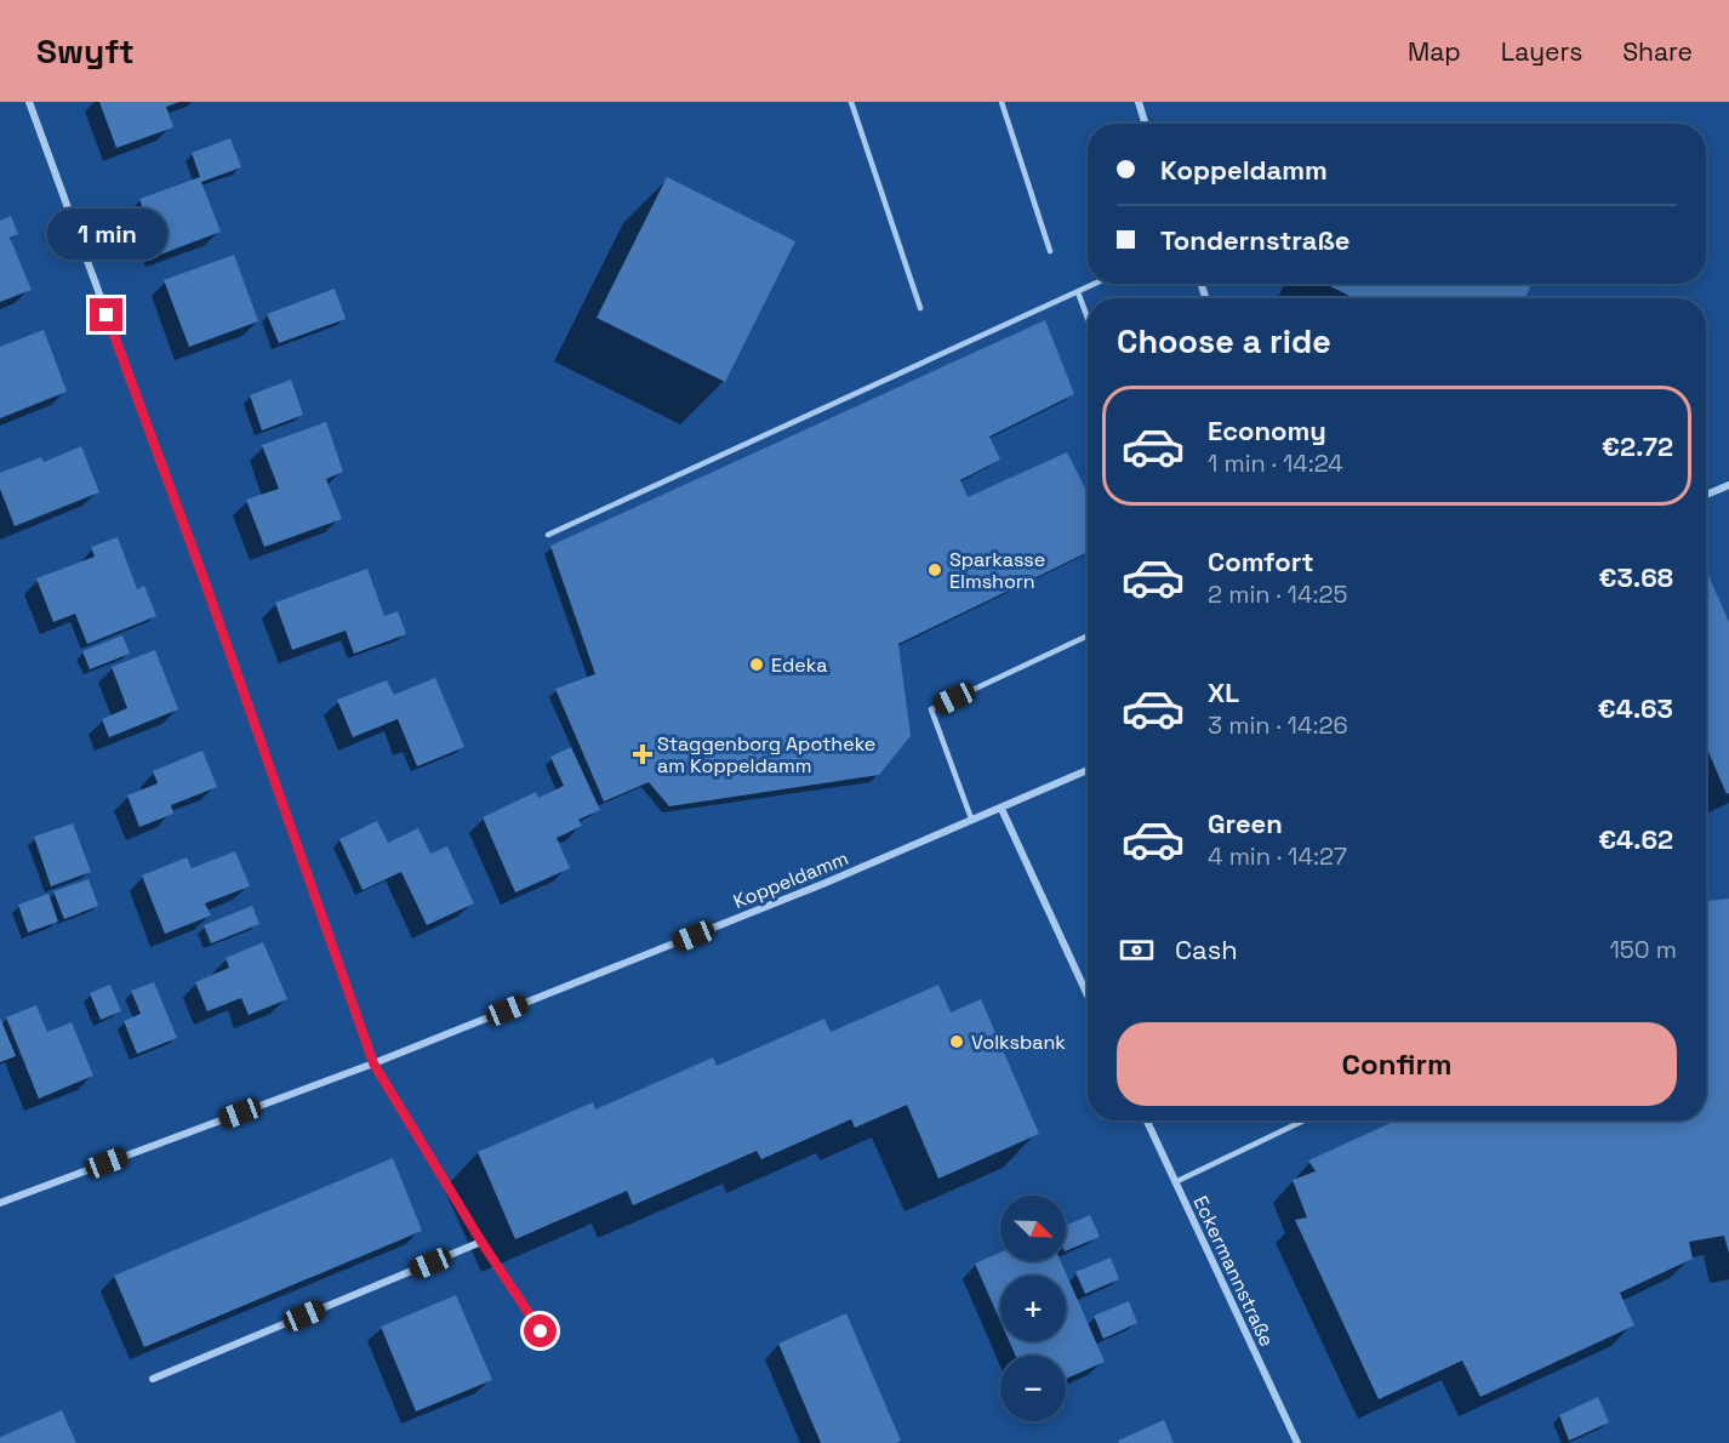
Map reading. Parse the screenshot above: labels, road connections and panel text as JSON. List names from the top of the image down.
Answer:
{
  "streets": {
    "street": ["Koppeldamm", "Eckermannstraße"]
  },
  "places": {
    "other": ["Sparkasse Elmshorn", "Edeka", "Volksbank"],
    "health": ["Staggenborg Apotheke am Koppeldamm"]
  },
  "north": "bottom right",
  "page": {
    "header": "Swyft",
    "nav": ["Map", "Layers", "Share"],
    "banner": ["Koppeldamm", "Tondernstraße"],
    "bubble": "1 min",
    "heading": "Choose a ride",
    "list": [
      {
        "name": "Economy",
        "note": "1 min · 14:24",
        "value": "€2.72"
      },
      {
        "name": "Comfort",
        "note": "2 min · 14:25",
        "value": "€3.68"
      },
      {
        "name": "XL",
        "note": "3 min · 14:26",
        "value": "€4.63"
      },
      {
        "name": "Green",
        "note": "4 min · 14:27",
        "value": "€4.62"
      }
    ],
    "pay": ["Cash", "150 m"],
    "buttons": "Confirm",
    "map_buttons": ["+", "−"]
  }
}
